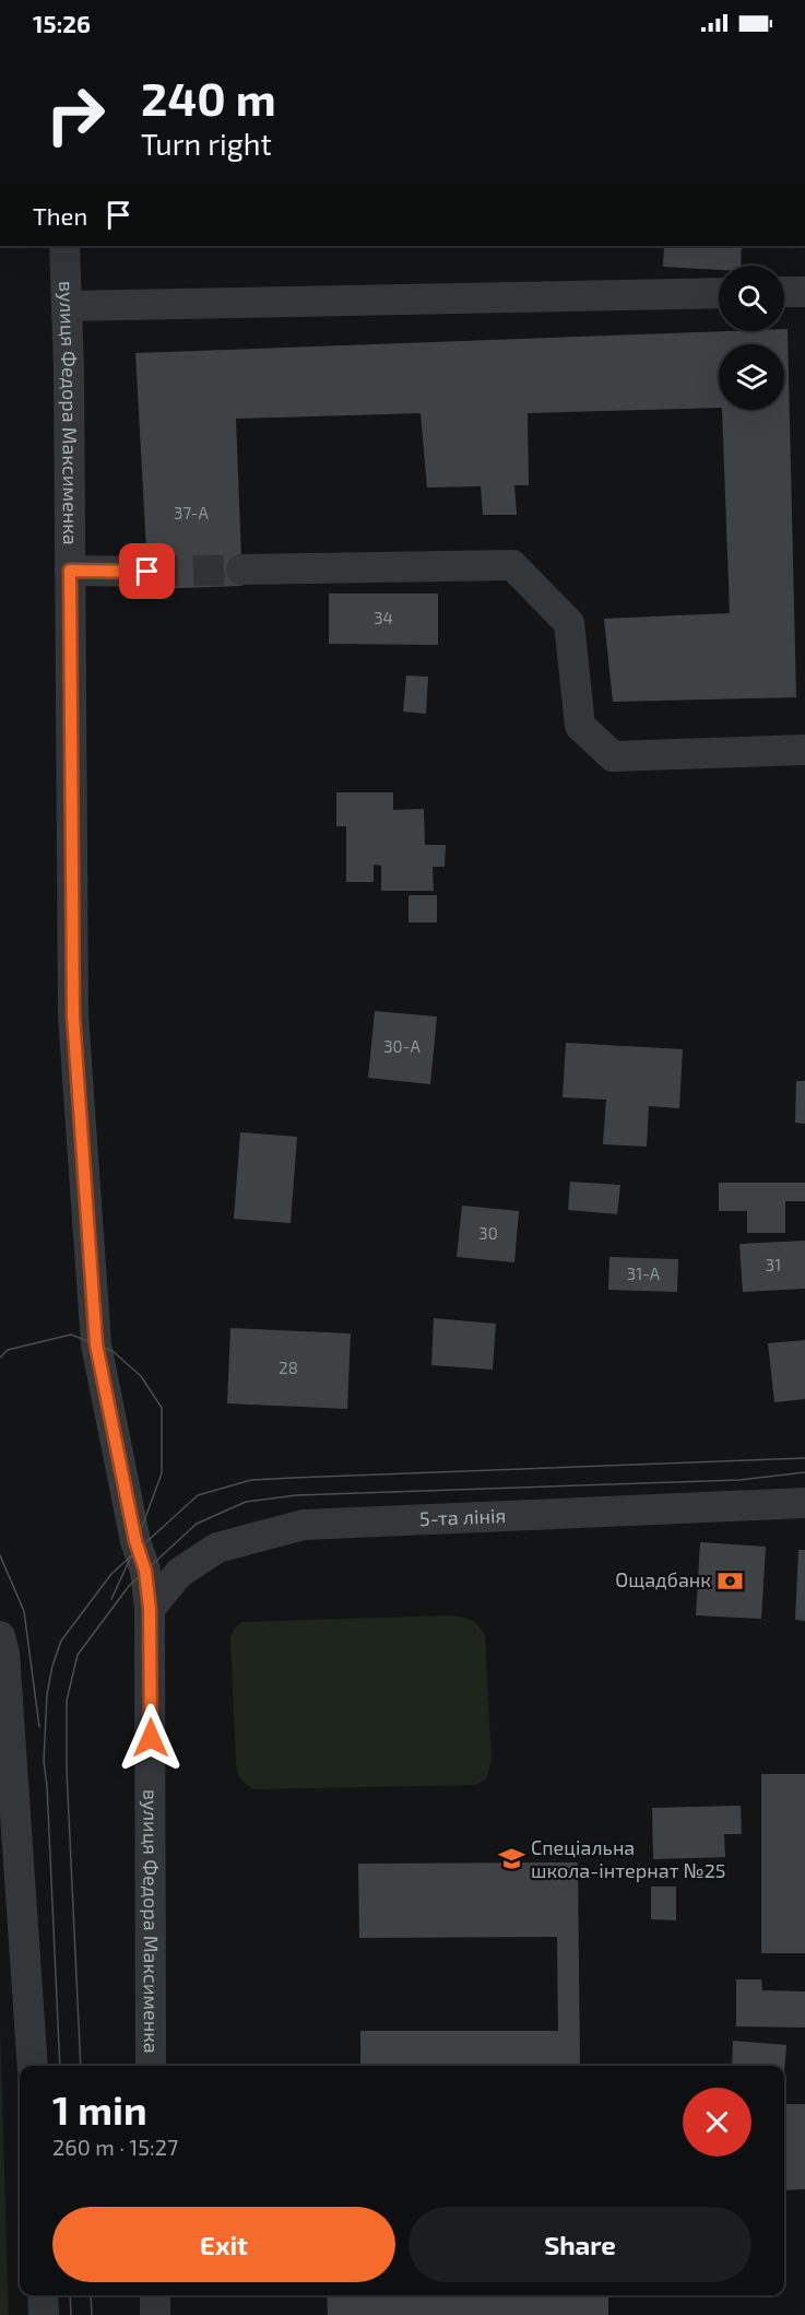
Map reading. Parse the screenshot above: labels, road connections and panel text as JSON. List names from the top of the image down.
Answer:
{
  "streets": {
    "street": ["вулиця Федора Максименка", "5-та лінія"]
  },
  "crossings": [
    ["вулиця Федора Максименка", "5-та лінія"]
  ],
  "places": {
    "bank": ["Ощадбанк"],
    "school or university": ["Спеціальна школа-інтернат №25"]
  },
  "house_numbers": [
    "37-А",
    "34",
    "30-А",
    "30",
    "31",
    "31-А",
    "28"
  ],
  "page": {
    "status": "15:26",
    "turn": ["240 m", "Turn right"],
    "then": "Then",
    "heading": ["1 min", "260 m · 15:27"],
    "buttons": ["Exit", "Share"]
  }
}
